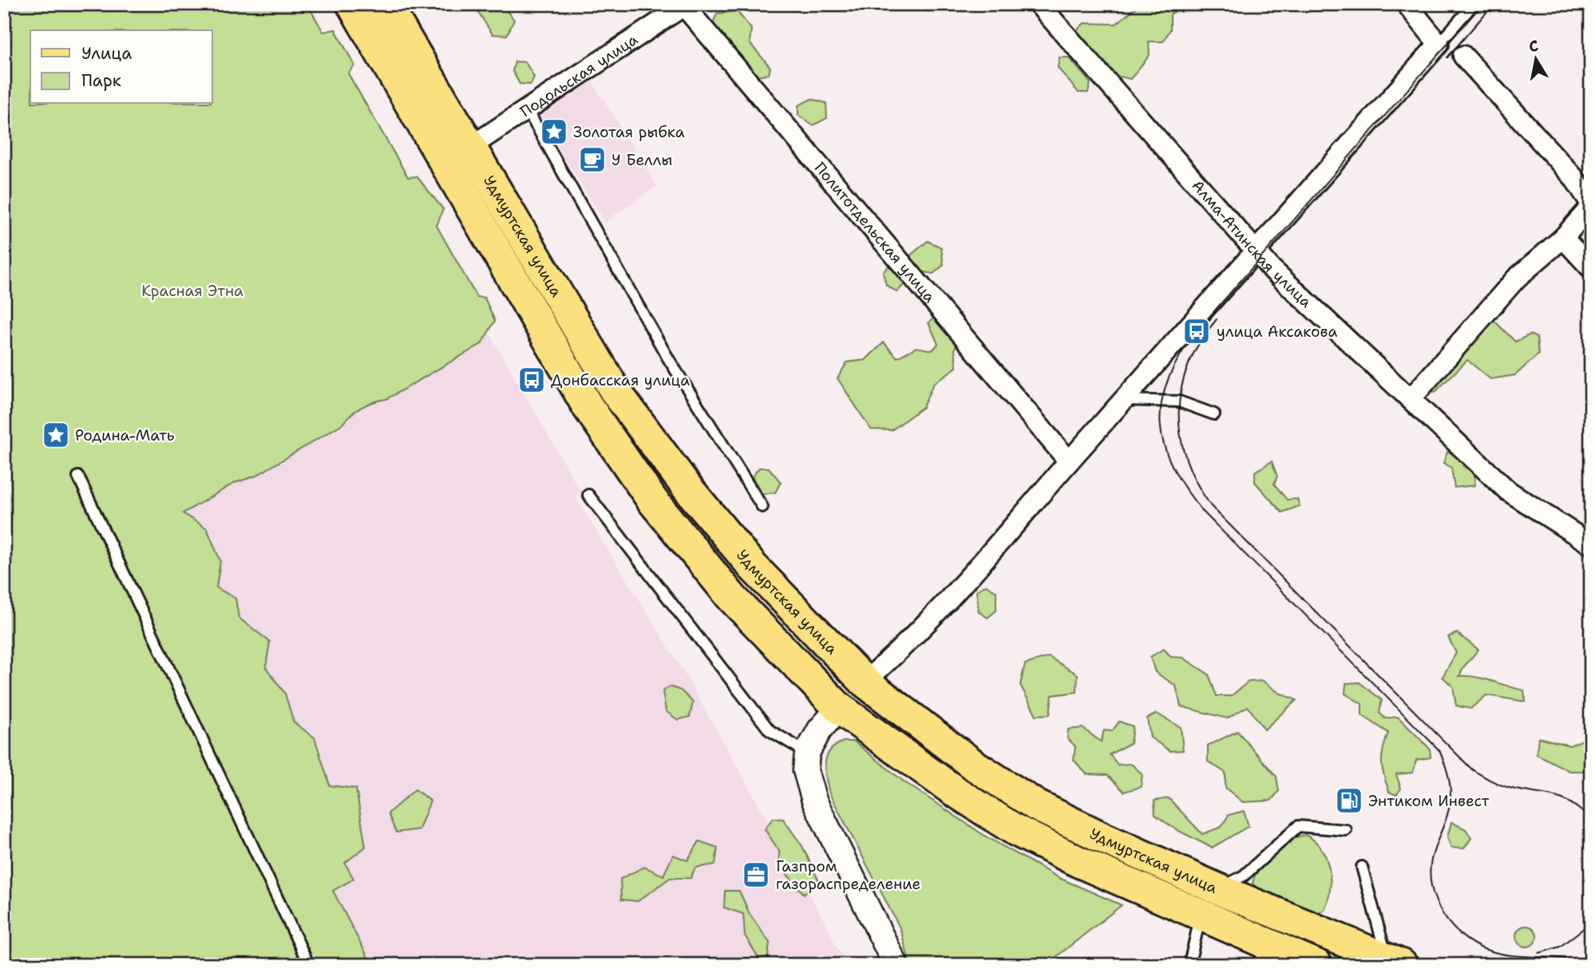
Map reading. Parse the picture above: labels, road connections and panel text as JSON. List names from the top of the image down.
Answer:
{
  "streets": {
    "main road": ["Удмуртская улица"],
    "street": ["Подольская улица", "Политотдельская улица", "Алма-Атинская улица"]
  },
  "crossings": [
    ["Подольская улица", "Политотдельская улица"],
    ["Подольская улица", "Удмуртская улица"]
  ],
  "parks": ["Красная Этна"],
  "places": {
    "place": ["Золотая рыбка", "Родина-Мать"],
    "cafe": ["У Беллы"],
    "bus stop": ["улица Аксакова", "Донбасская улица"],
    "fuel station": ["Энтиком Инвест"],
    "office": ["Газпром газораспределение"]
  },
  "legend": ["Улица", "Парк"],
  "north": "top"
}
